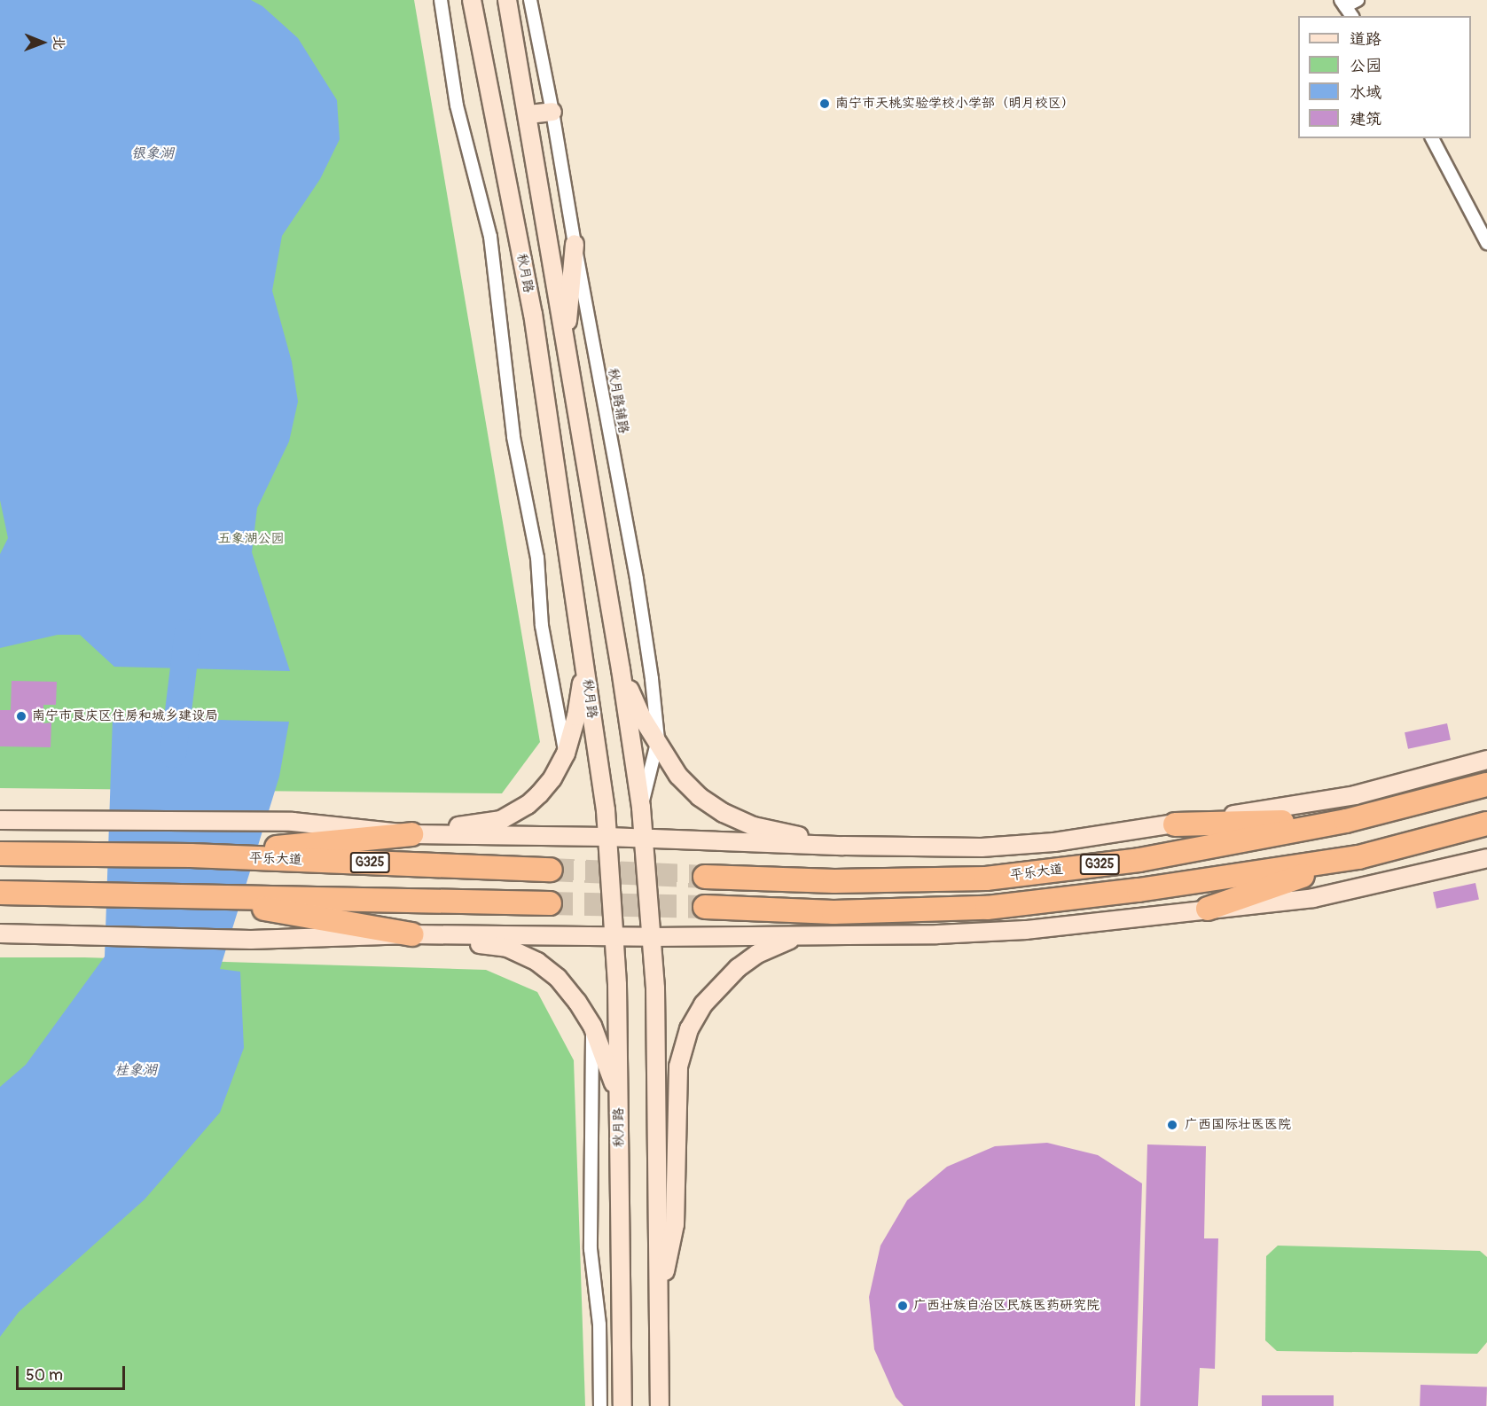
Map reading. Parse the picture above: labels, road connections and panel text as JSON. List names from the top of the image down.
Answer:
{
  "streets": {
    "highway": ["平乐大道", "G325"],
    "main road": ["秋月路"],
    "street": ["秋月路辅路"]
  },
  "crossings": [
    ["秋月路", "秋月路辅路"]
  ],
  "water": ["银象湖", "桂象湖"],
  "parks": ["五象湖公园"],
  "places": [
    "南宁市天桃实验学校小学部（明月校区）",
    "南宁市良庆区住房和城乡建设局",
    "广西国际壮医医院",
    "广西壮族自治区民族医药研究院"
  ],
  "legend": [
    "道路",
    "公园",
    "水域",
    "建筑"
  ],
  "scale_bar": "50 m",
  "north": "right"
}
